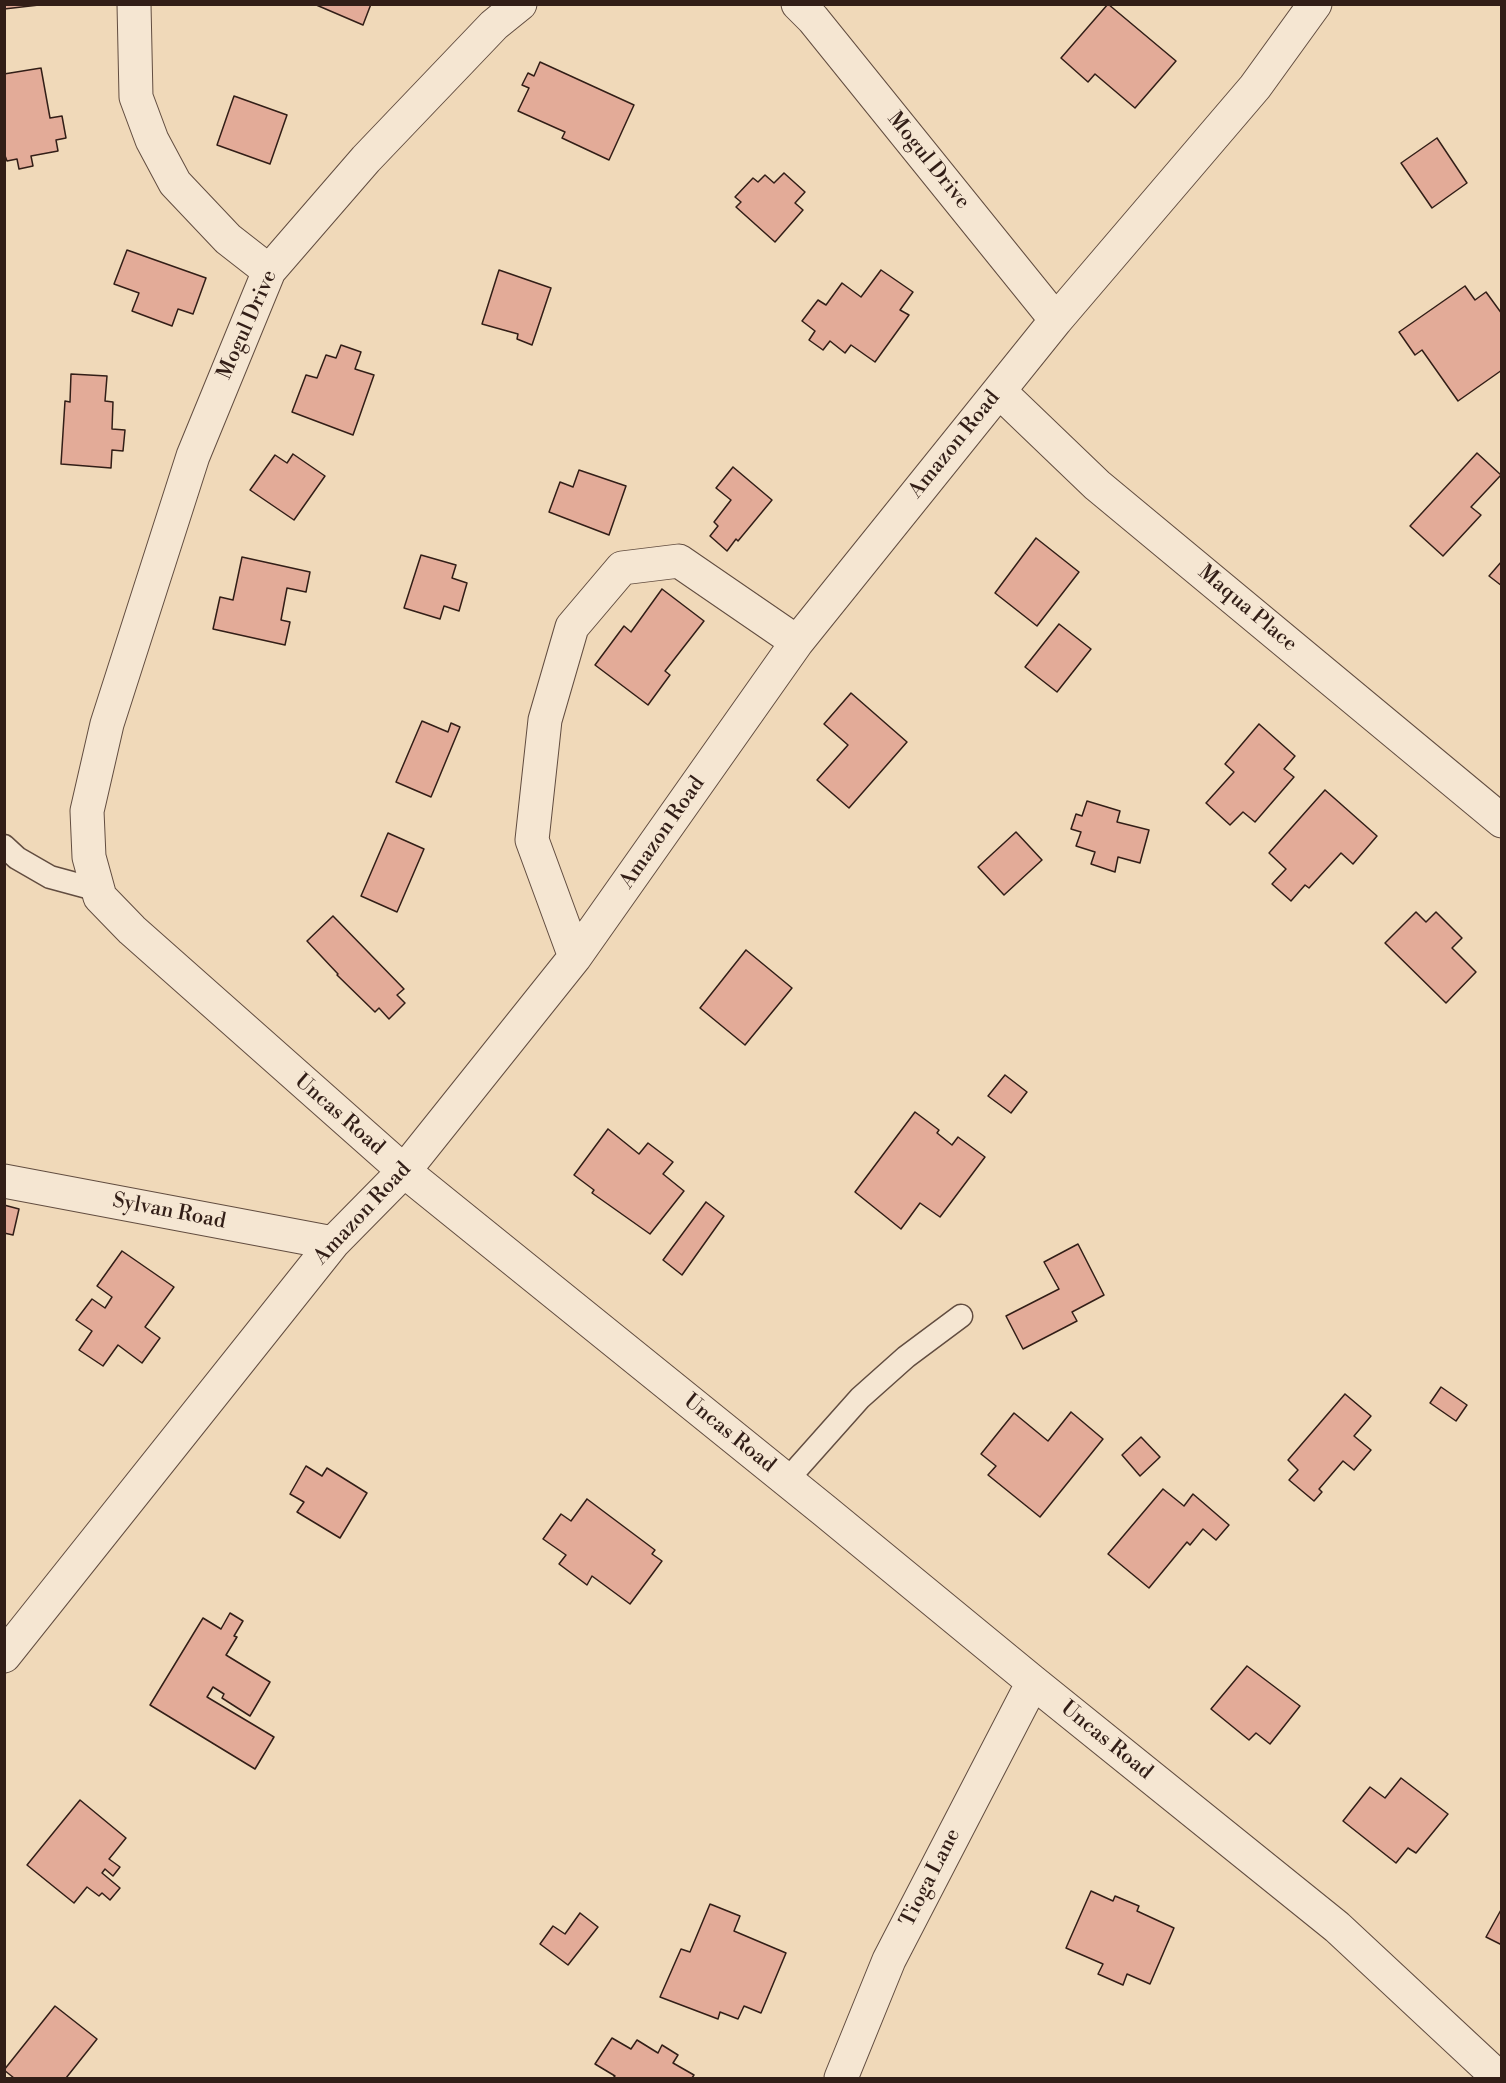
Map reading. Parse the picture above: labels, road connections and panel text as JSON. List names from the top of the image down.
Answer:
{
  "streets": {
    "street": [
      "Mogul Drive",
      "Amazon Road",
      "Maqua Place",
      "Uncas Road",
      "Sylvan Road",
      "Tioga Lane"
    ]
  },
  "crossings": [
    ["Mogul Drive", "Amazon Road"],
    ["Mogul Drive", "Uncas Road"],
    ["Amazon Road", "Maqua Place"],
    ["Amazon Road", "Uncas Road"],
    ["Amazon Road", "Sylvan Road"],
    ["Uncas Road", "Tioga Lane"]
  ]
}
